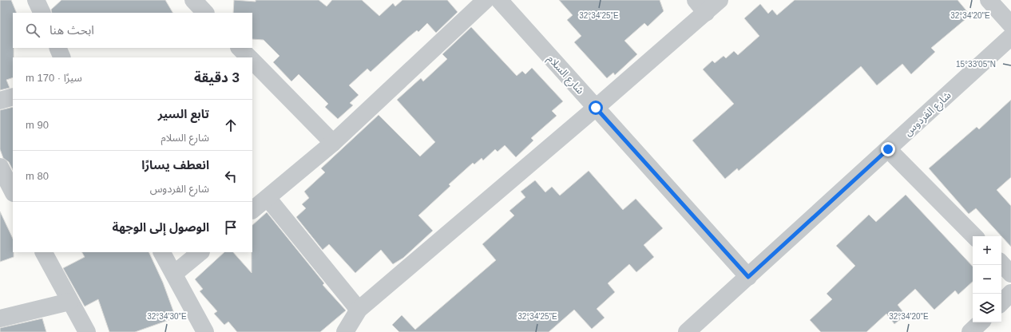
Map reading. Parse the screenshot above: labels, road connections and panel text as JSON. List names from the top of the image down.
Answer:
{
  "streets": {
    "street": ["شارع السلام", "شارع الفردوس"]
  },
  "crossings": [
    ["شارع السلام", "شارع الفردوس"]
  ],
  "page": {
    "search": "ابحث هنا",
    "heading": ["3 دقيقة", "سيرًا · 170 m"],
    "list": [
      ["تابع السير", "شارع السلام", "90 m"],
      ["انعطف يسارًا", "شارع الفردوس", "80 m"],
      "الوصول إلى الوجهة"
    ],
    "map_buttons": ["+", "−"]
  },
  "coordinates": [
    "32°34'20\"E",
    "32°34'25\"E",
    "15°33'05\"N",
    "32°34'30\"E"
  ]
}
